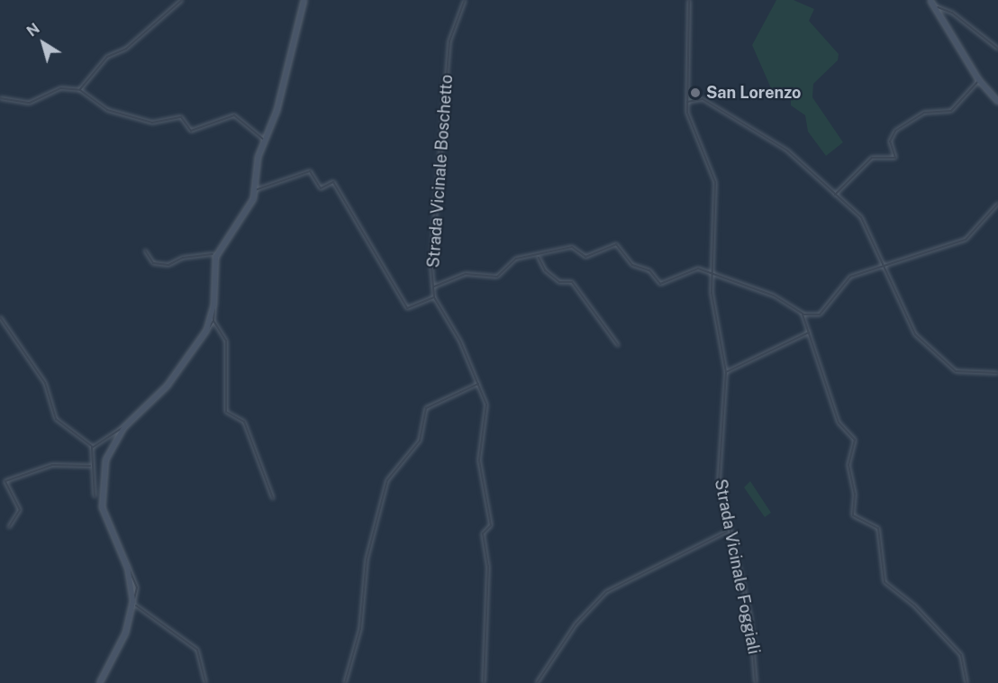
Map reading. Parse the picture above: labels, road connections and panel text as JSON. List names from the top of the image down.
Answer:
{
  "streets": {
    "street": ["Strada Vicinale Boschetto", "Strada Vicinale Foggiali"]
  },
  "places": ["San Lorenzo"],
  "north": "top left"
}
